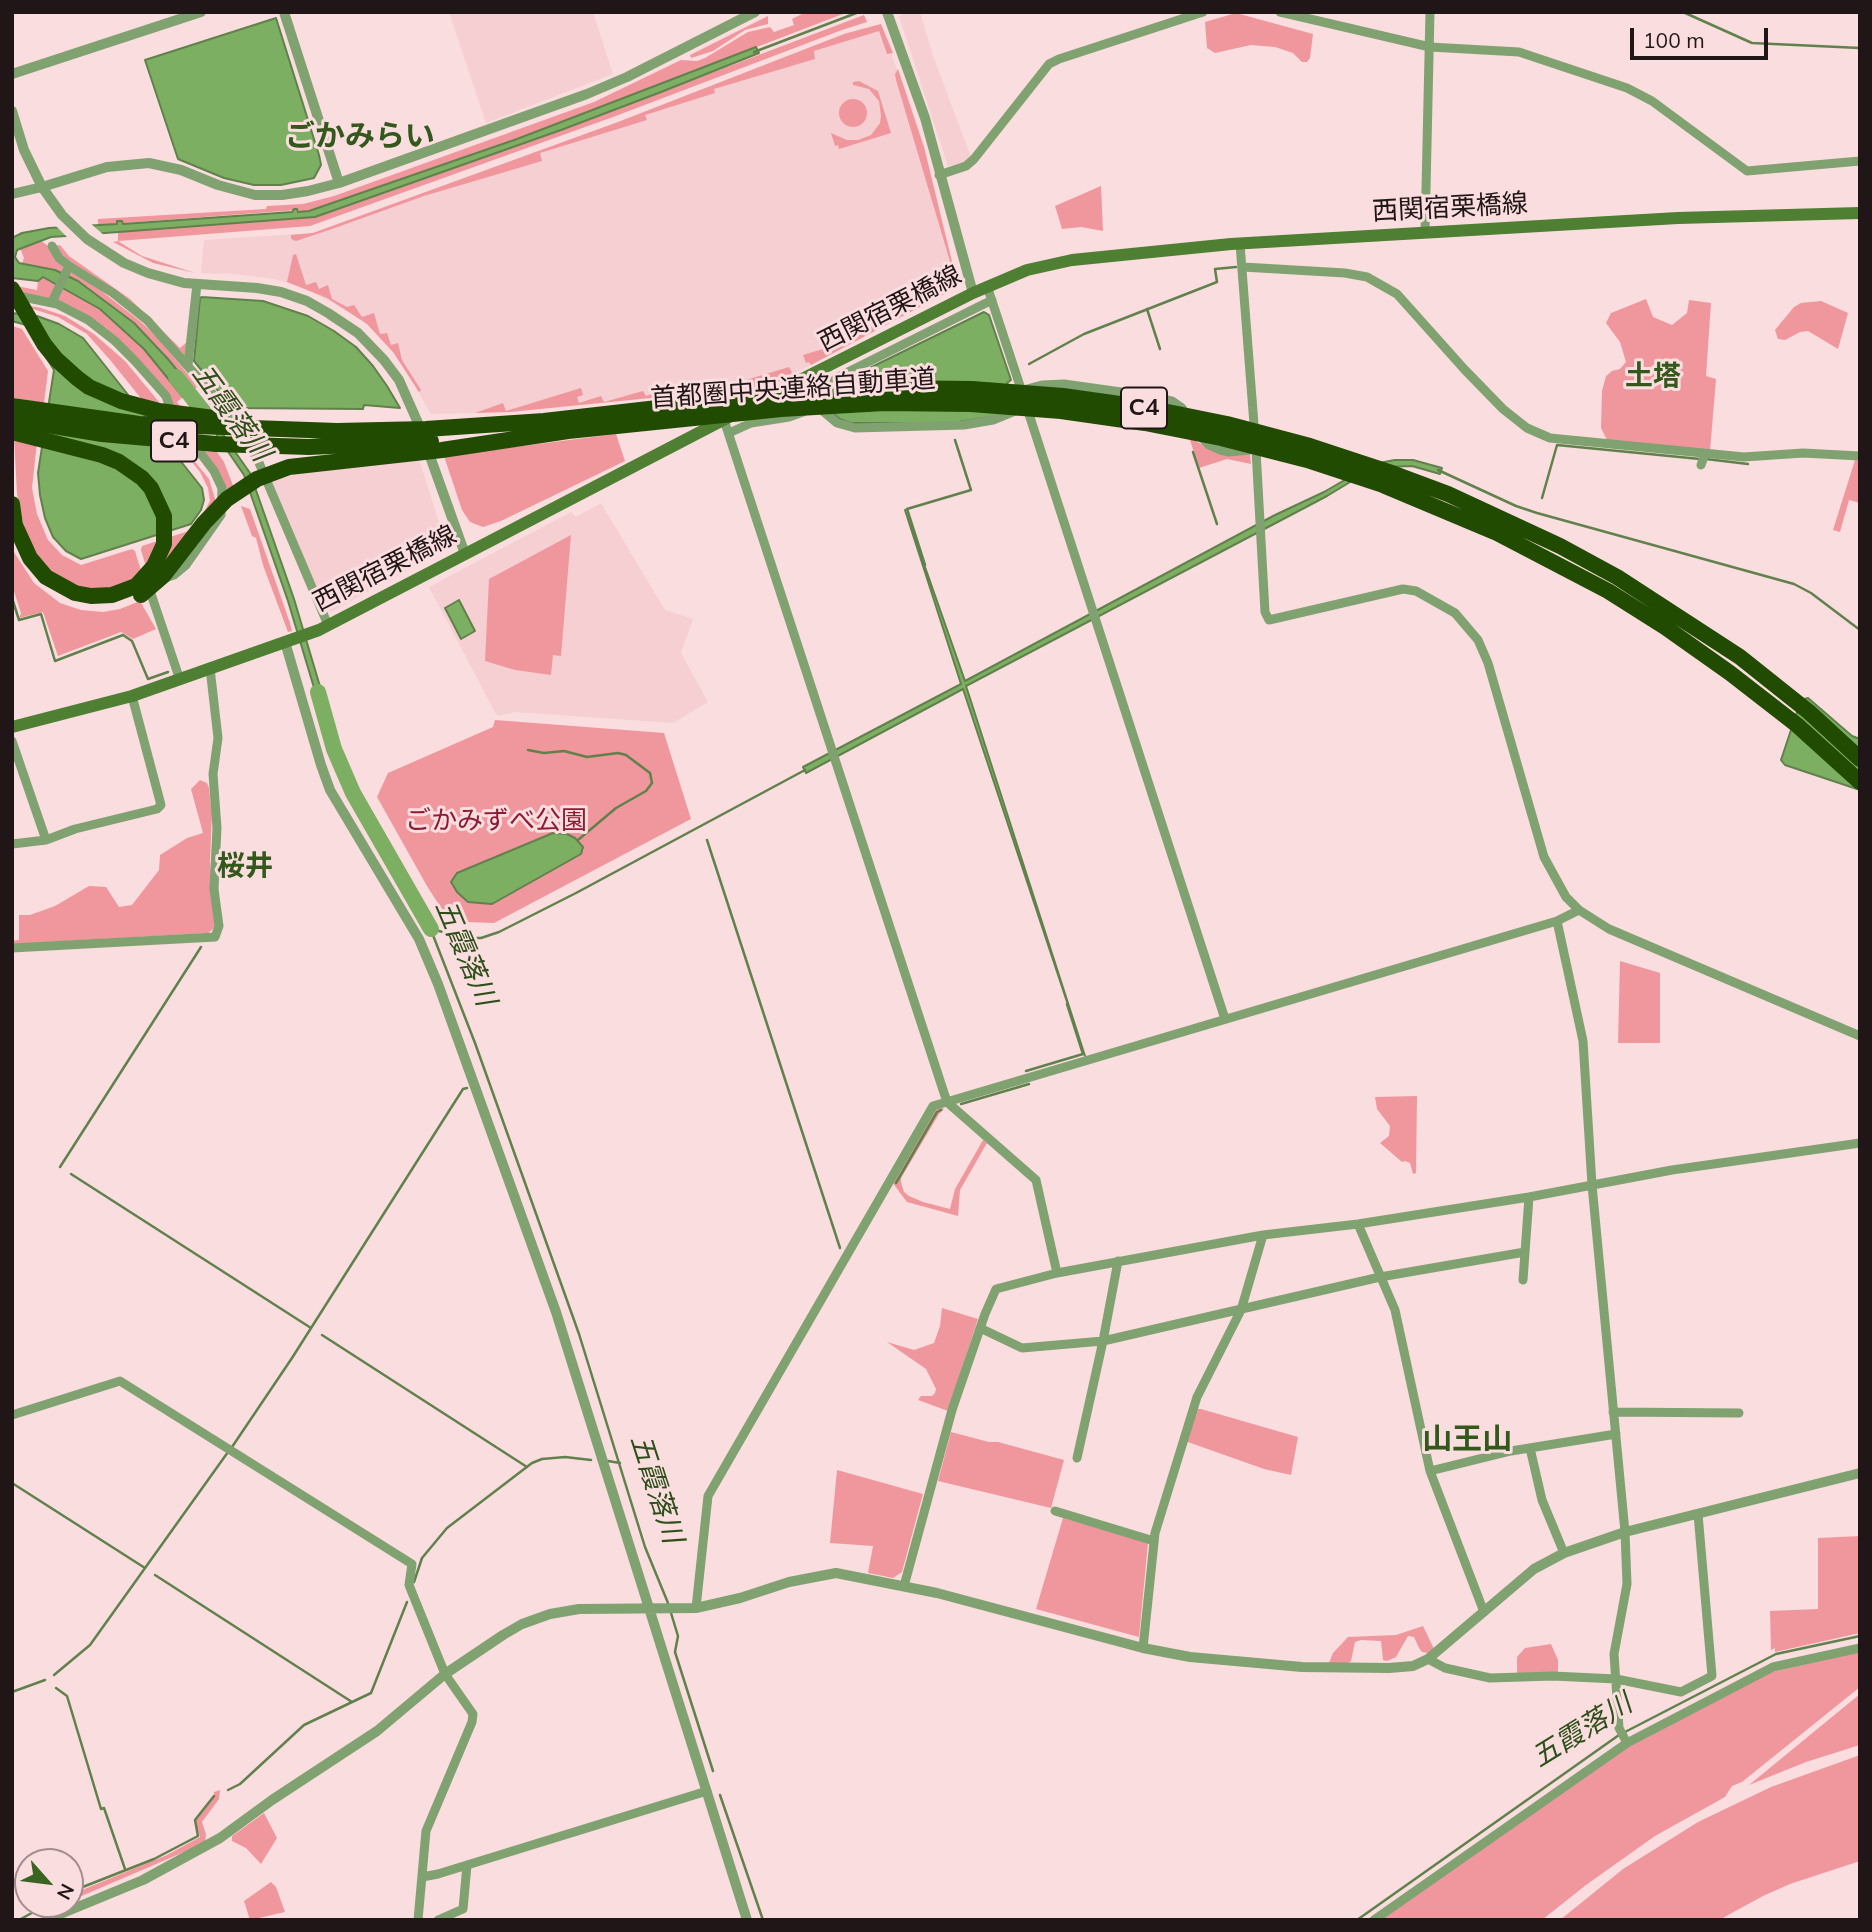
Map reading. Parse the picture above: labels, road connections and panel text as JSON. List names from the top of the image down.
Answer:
{
  "streets": {
    "highway": ["首都圏中央連絡自動車道", "C4"],
    "main road": ["西関宿栗橋線"]
  },
  "districts": [
    "ごかみらい",
    "土塔",
    "桜井",
    "山王山"
  ],
  "water": ["五霞落川"],
  "parks": ["ごかみずべ公園"],
  "scale_bar": "100 m",
  "north": "bottom right"
}
